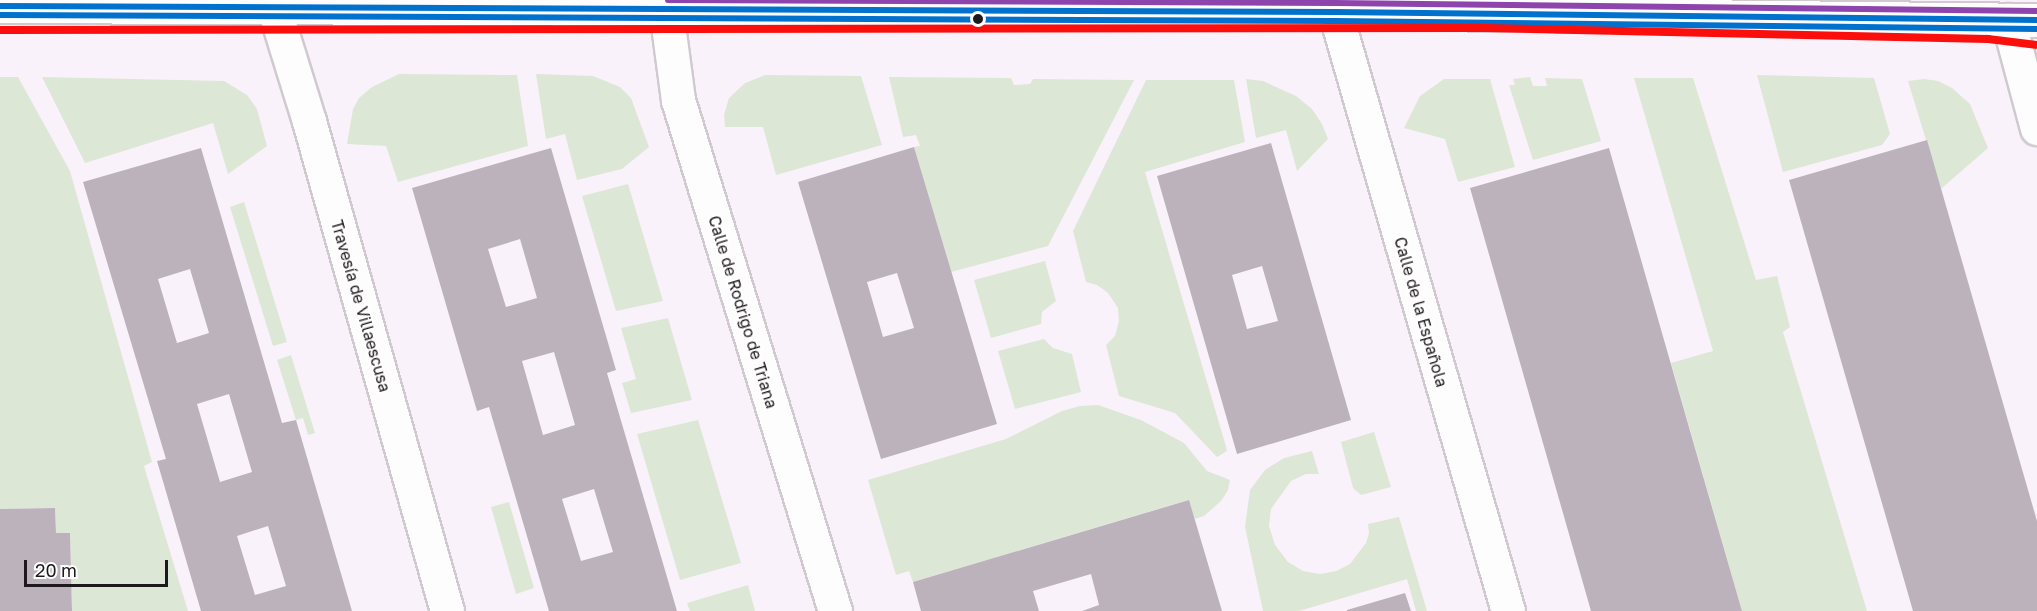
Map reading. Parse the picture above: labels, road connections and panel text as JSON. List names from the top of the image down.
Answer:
{
  "streets": {
    "street": ["Travesía de Villaescusa", "Calle de Rodrigo de Triana", "Calle de la Española"]
  },
  "scale_bar": "20 m"
}
